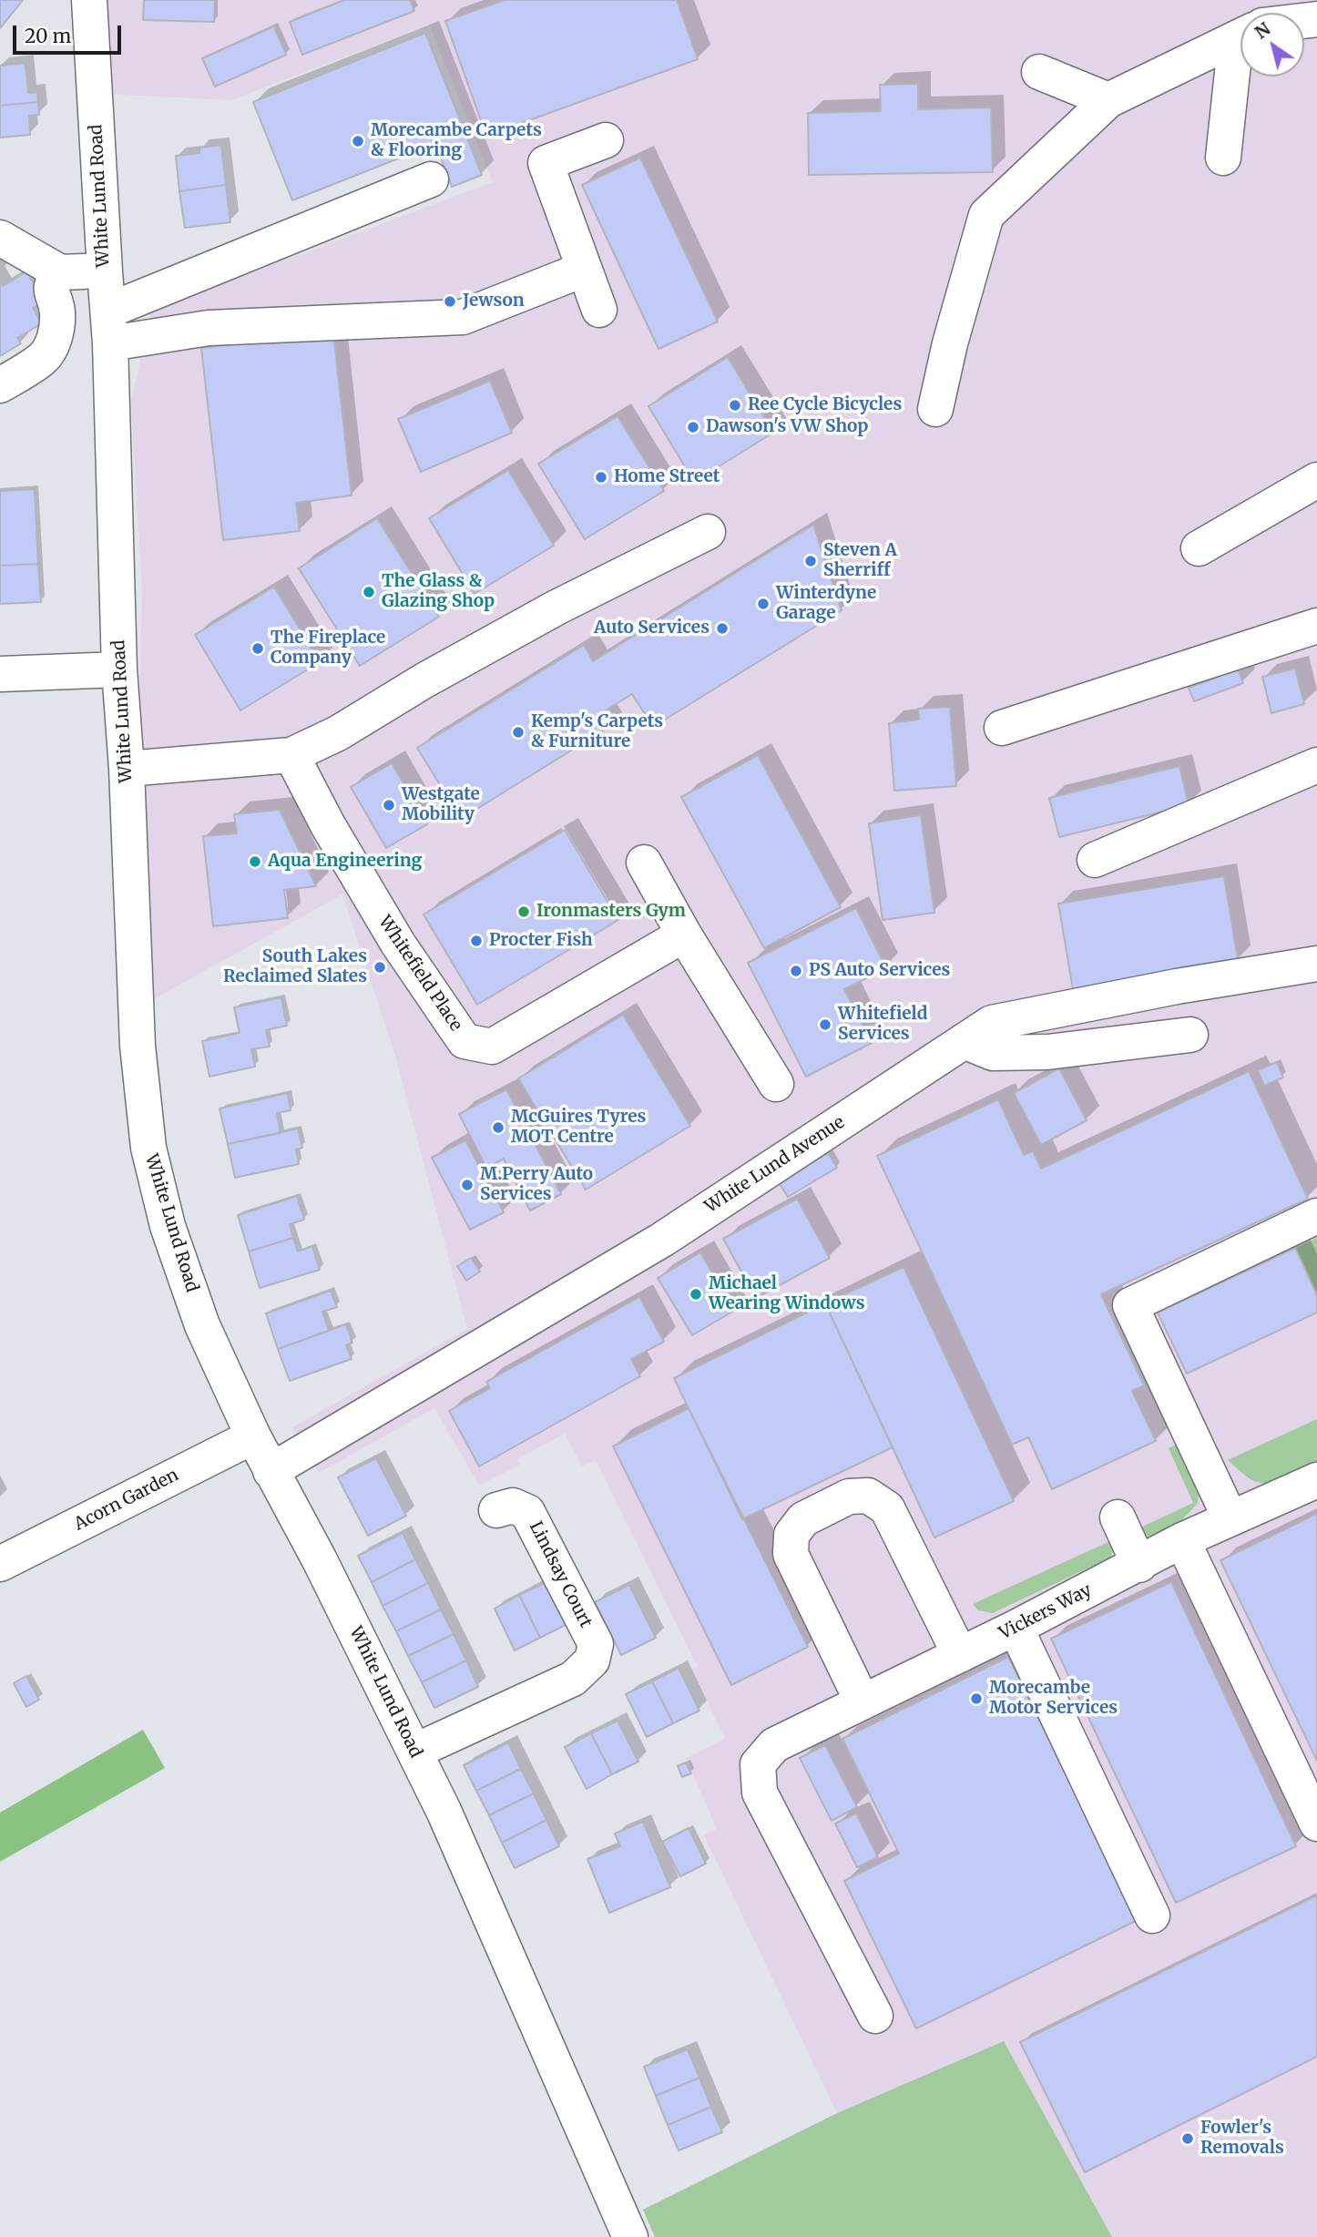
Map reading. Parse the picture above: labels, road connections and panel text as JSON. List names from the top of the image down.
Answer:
{
  "streets": {
    "street": [
      "White Lund Road",
      "Whitefield Place",
      "White Lund Avenue",
      "Acorn Garden",
      "Lindsay Court",
      "Vickers Way"
    ]
  },
  "crossings": [
    ["White Lund Road", "White Lund Avenue"],
    ["White Lund Road", "Acorn Garden"],
    ["White Lund Road", "Lindsay Court"]
  ],
  "places": [
    "Morecambe Carpets & Flooring",
    "Jewson",
    "Ree Cycle Bicycles",
    "Dawson's VW Shop",
    "Home Street",
    "Steven A Sherriff",
    "The Glass & Glazing Shop",
    "Winterdyne Garage",
    "Auto Services",
    "The Fireplace Company",
    "Kemp's Carpets & Furniture",
    "Westgate Mobility",
    "Aqua Engineering",
    "Ironmasters Gym",
    "Procter Fish",
    "South Lakes Reclaimed Slates",
    "PS Auto Services",
    "Whitefield Services",
    "McGuires Tyres MOT Centre",
    "M.Perry Auto Services",
    "Michael Wearing Windows",
    "Morecambe Motor Services",
    "Fowler's Removals"
  ],
  "scale_bar": "20 m",
  "north": "top left"
}
